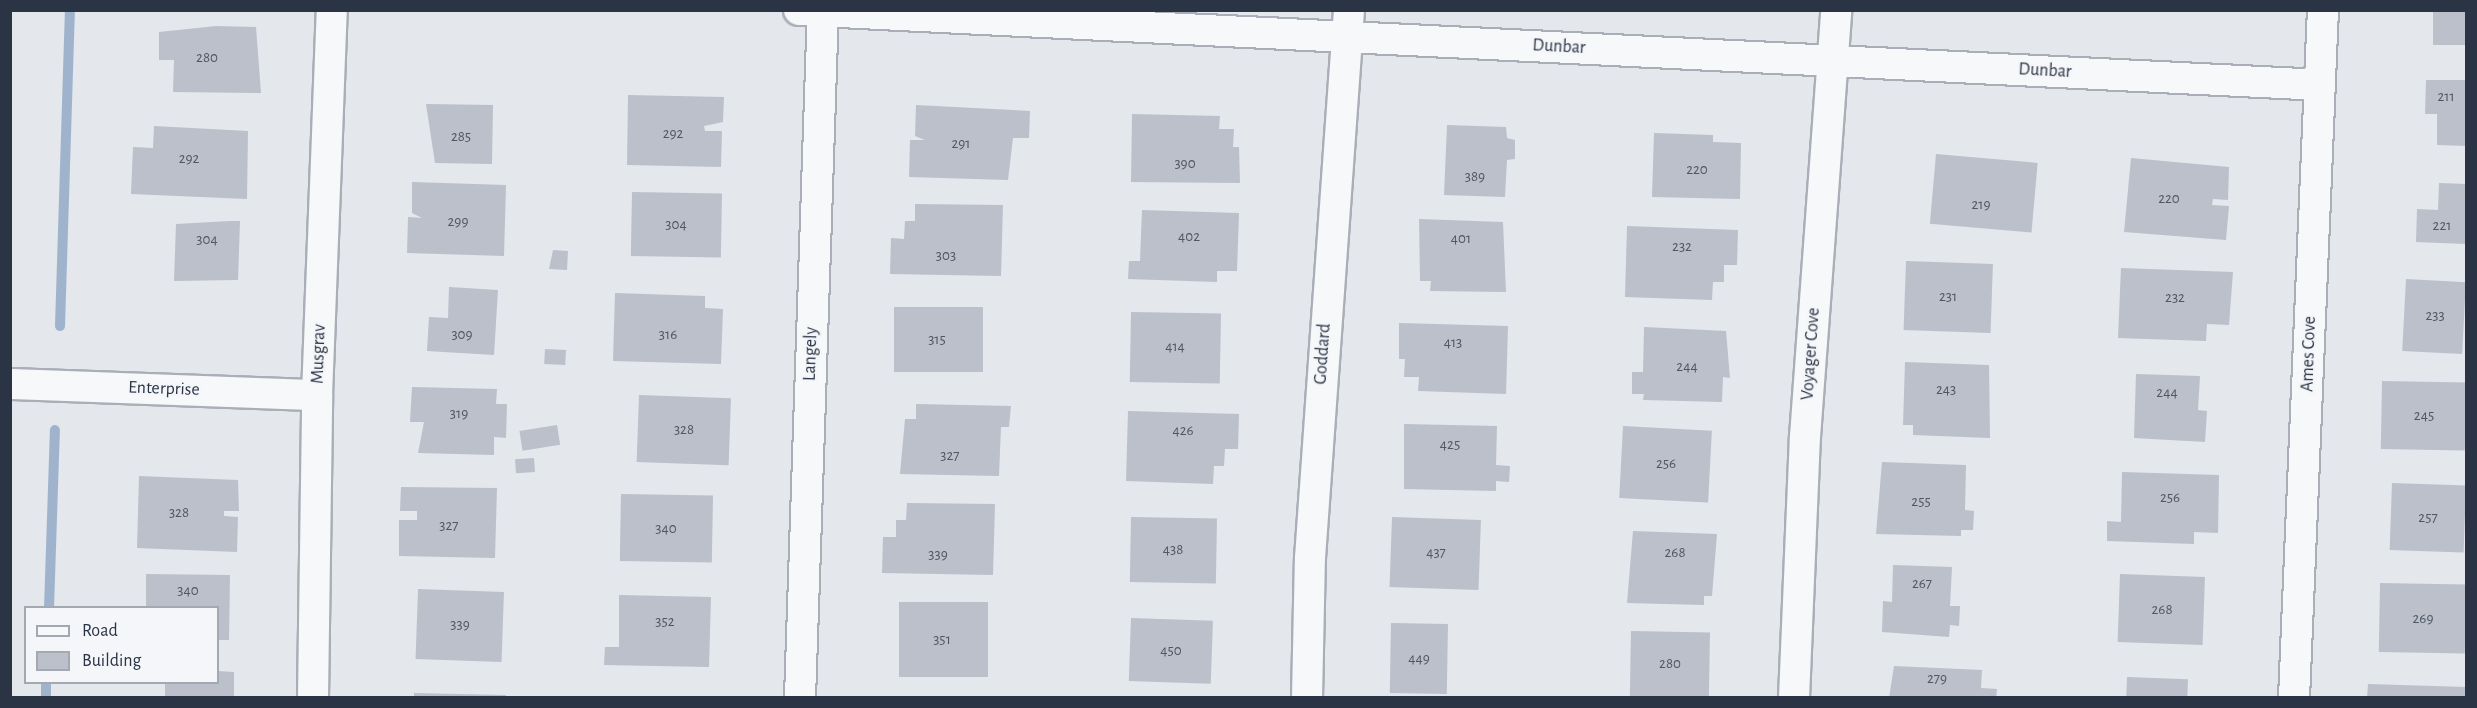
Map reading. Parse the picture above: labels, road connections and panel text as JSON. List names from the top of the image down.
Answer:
{
  "streets": {
    "street": [
      "Dunbar",
      "Musgrav",
      "Langely",
      "Goddard",
      "Voyager Cove",
      "Ames Cove",
      "Enterprise"
    ]
  },
  "crossings": [
    ["Dunbar", "Langely"],
    ["Dunbar", "Goddard"],
    ["Dunbar", "Voyager Cove"],
    ["Dunbar", "Ames Cove"],
    ["Musgrav", "Enterprise"]
  ],
  "house_numbers": [
    "280",
    "211",
    "292",
    "285",
    "291",
    "292",
    "390",
    "220",
    "389",
    "220",
    "219",
    "299",
    "304",
    "221",
    "402",
    "401",
    "304",
    "232",
    "303",
    "231",
    "232",
    "233",
    "309",
    "316",
    "315",
    "413",
    "414",
    "244",
    "243",
    "244",
    "319",
    "245",
    "328",
    "426",
    "425",
    "327",
    "256",
    "256",
    "255",
    "328",
    "257",
    "327",
    "340",
    "438",
    "437",
    "268",
    "339",
    "267",
    "340",
    "268",
    "269",
    "352",
    "339",
    "351",
    "450",
    "449",
    "280",
    "279"
  ],
  "legend": ["Road", "Building"]
}
